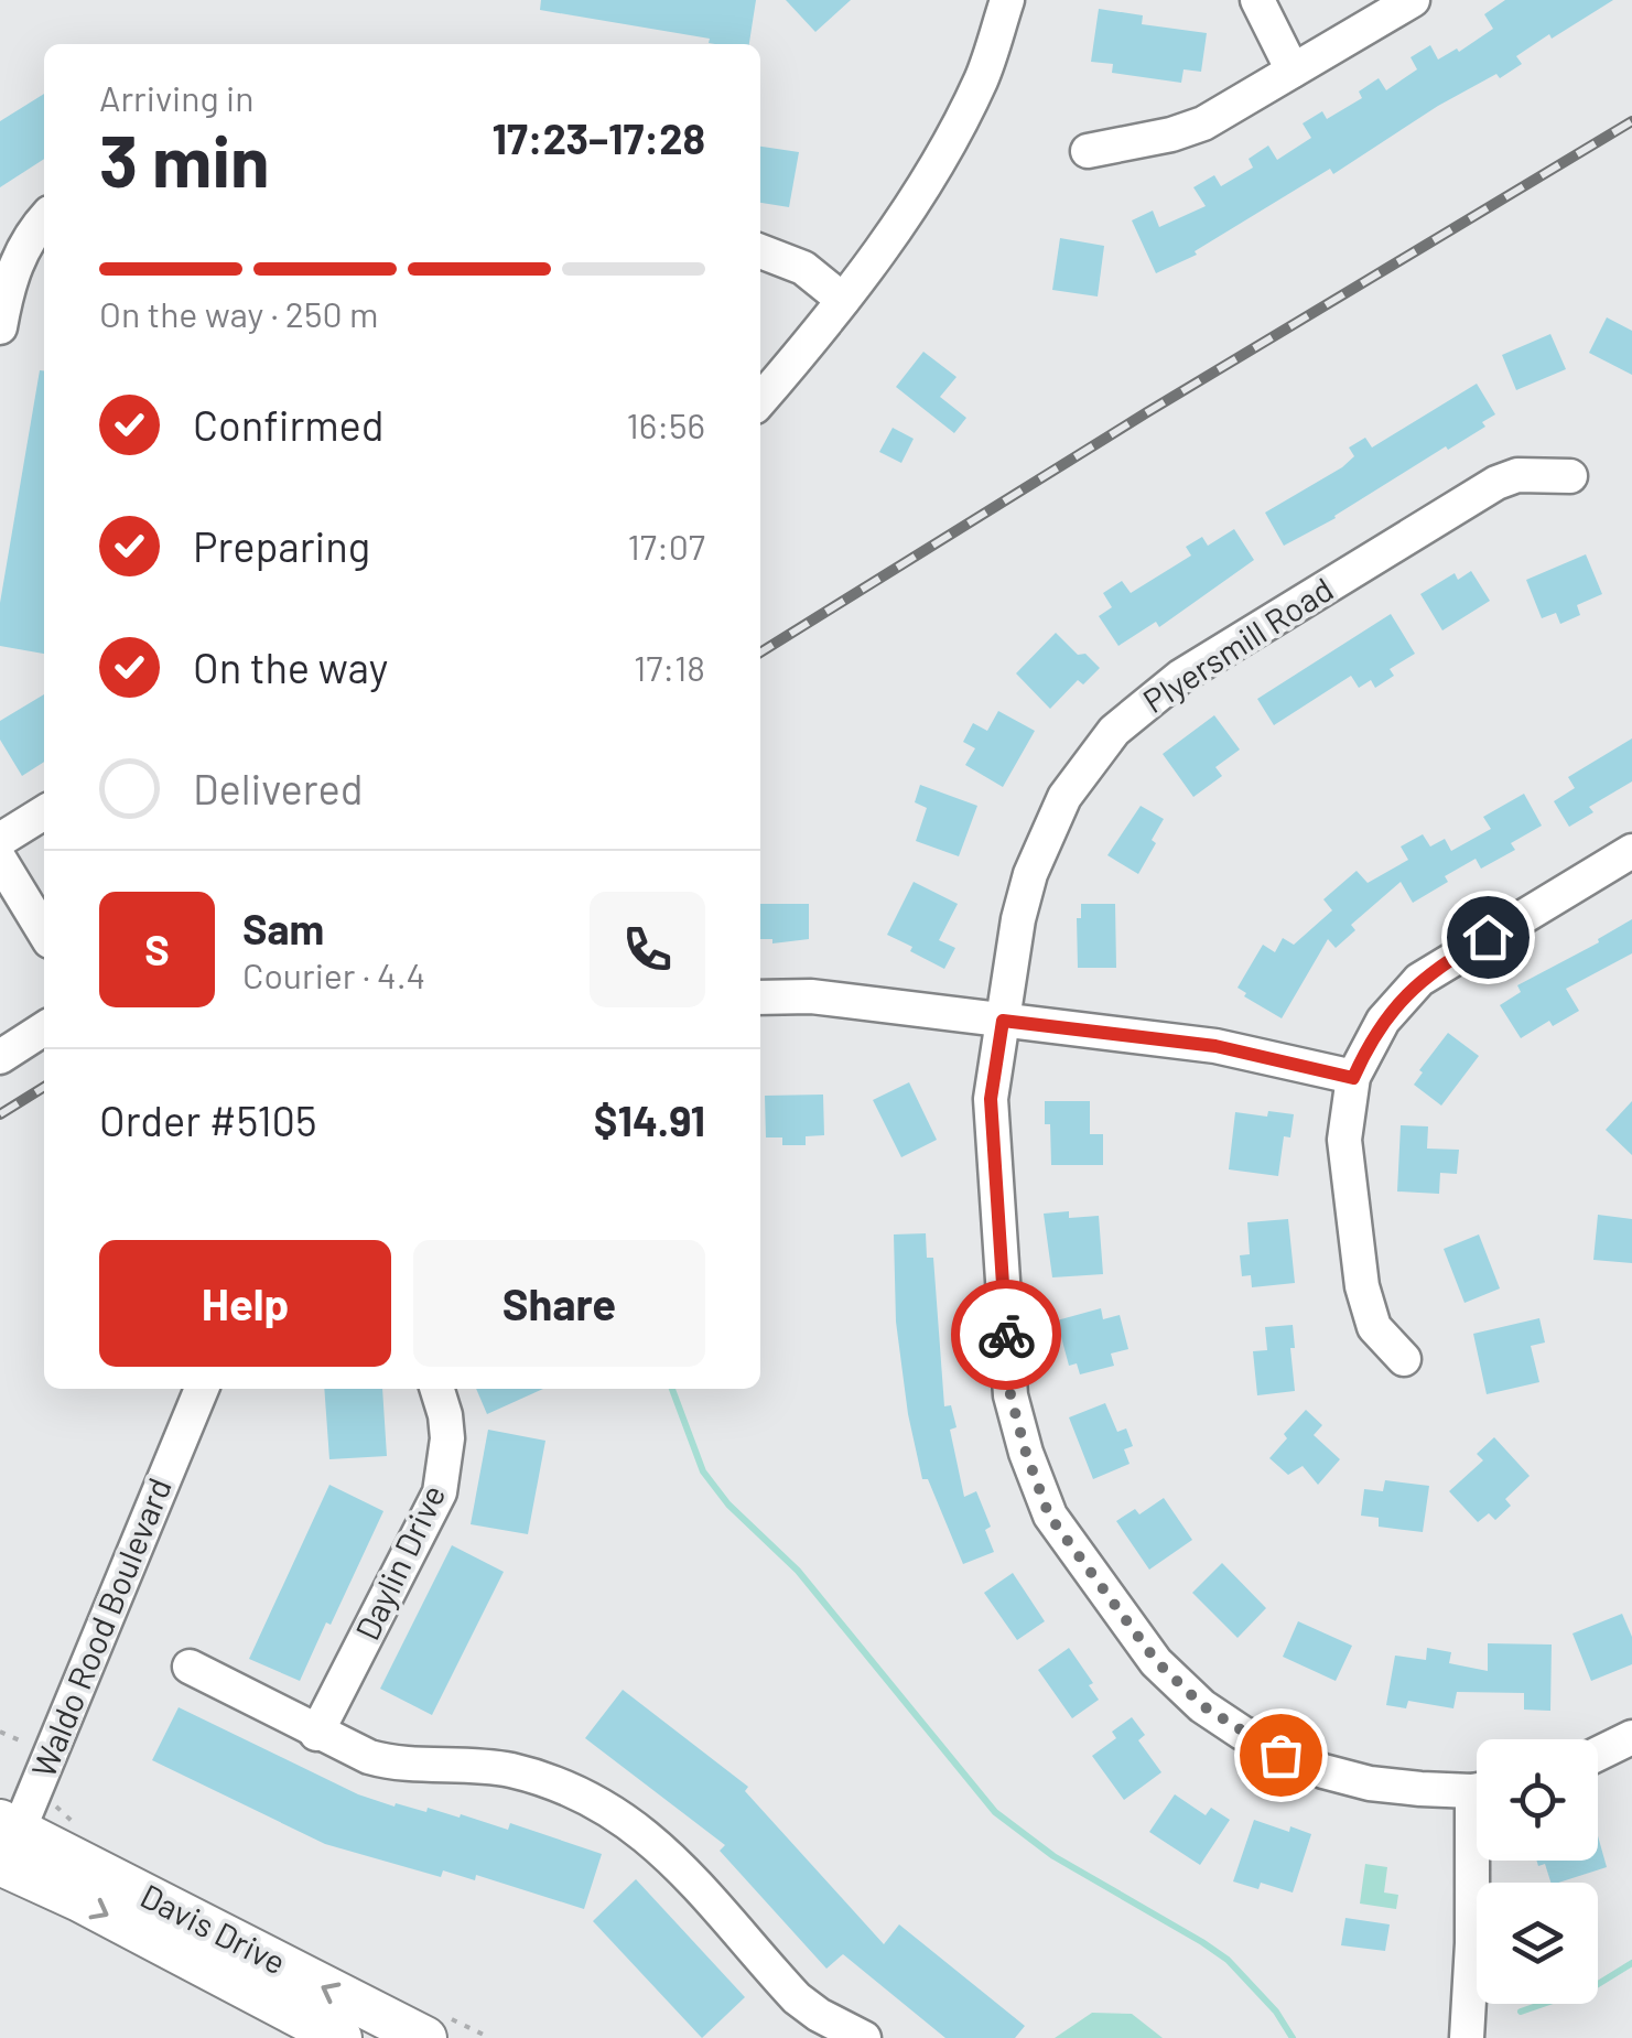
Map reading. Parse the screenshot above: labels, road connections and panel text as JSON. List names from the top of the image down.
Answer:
{
  "streets": {
    "main road": ["Davis Drive"],
    "street": ["Plyersmill Road", "Daylin Drive", "Waldo Rood Boulevard"]
  },
  "crossings": [
    ["Waldo Rood Boulevard", "Davis Drive"]
  ],
  "page": {
    "heading": ["3 min", "Arriving in", "17:23–17:28"],
    "panel": [
      "Sam",
      "Courier · 4.4",
      "Order #5105",
      "$14.91"
    ],
    "bar": "On the way · 250 m",
    "list": [
      ["Confirmed", "16:56"],
      ["Preparing", "17:07"],
      ["On the way", "17:18"],
      "Delivered"
    ],
    "round": "S",
    "buttons": ["Help", "Share"]
  }
}
